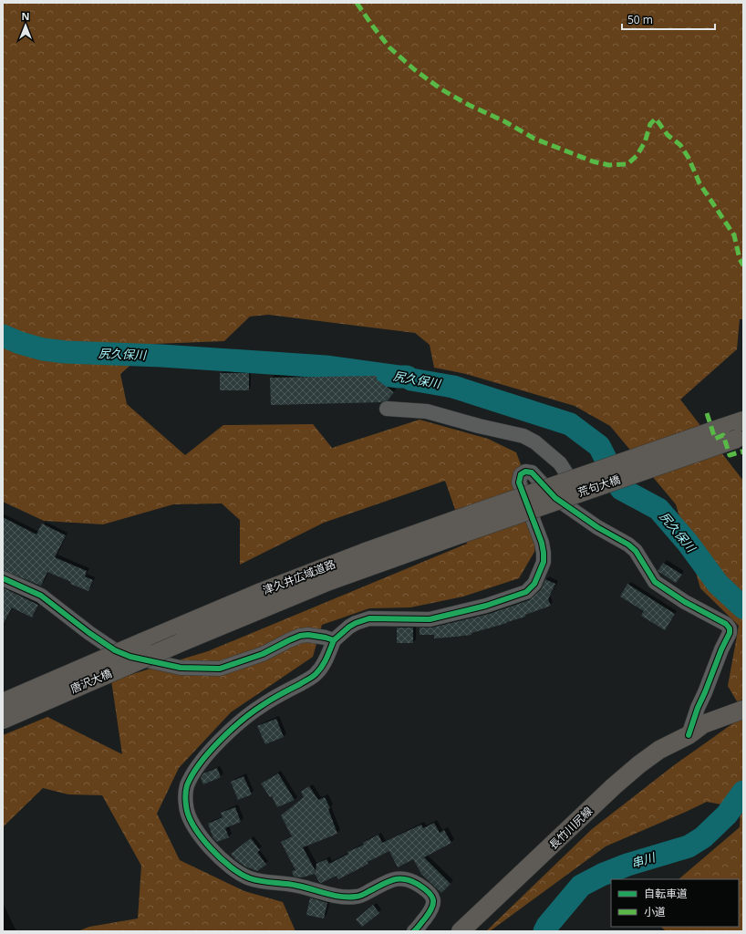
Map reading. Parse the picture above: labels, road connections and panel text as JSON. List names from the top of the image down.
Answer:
{
  "streets": {
    "main road": [
      "荒句大橋",
      "津久井広域道路",
      "唐沢大橋",
      "長竹川尻線"
    ]
  },
  "crossings": [
    ["荒句大橋", "津久井広域道路"],
    ["津久井広域道路", "唐沢大橋"]
  ],
  "water": ["尻久保川", "串川"],
  "legend": ["自転車道", "小道"],
  "scale_bar": "50 m",
  "north": "top"
}
